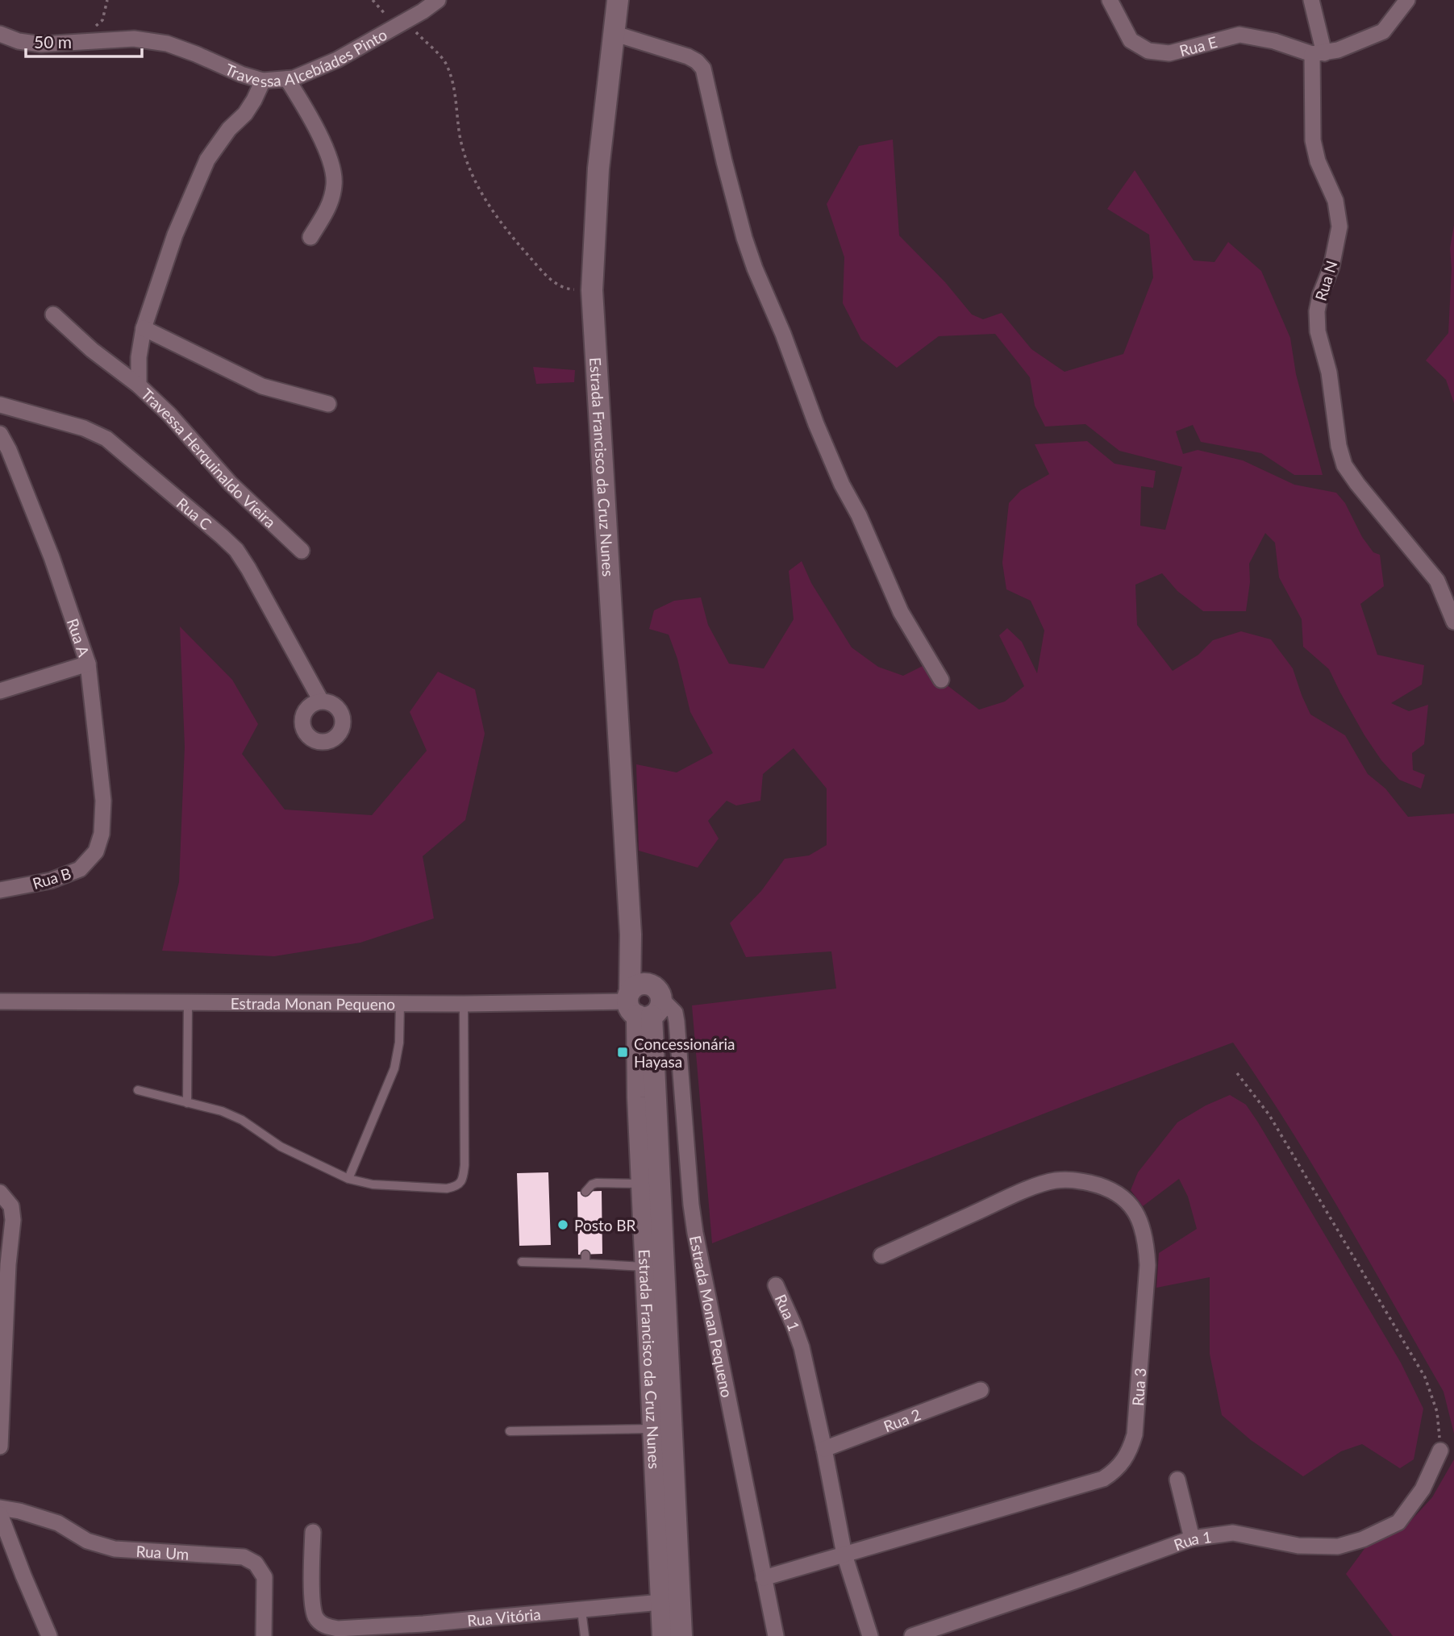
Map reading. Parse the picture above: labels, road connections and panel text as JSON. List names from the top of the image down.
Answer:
{
  "streets": {
    "main road": ["Estrada Francisco da Cruz Nunes"],
    "street": [
      "Rua E",
      "Travessa Alcebíades Pinto",
      "Rua N",
      "Travessa Herquinaldo Vieira",
      "Rua C",
      "Rua A",
      "Rua B",
      "Estrada Monan Pequeno",
      "Rua 1",
      "Rua 3",
      "Rua 2",
      "Rua Um",
      "Rua Vitória"
    ]
  },
  "crossings": [
    ["Rua E", "Rua N"],
    ["Travessa Alcebíades Pinto", "Travessa Herquinaldo Vieira"],
    ["Estrada Francisco da Cruz Nunes", "Estrada Monan Pequeno"],
    ["Estrada Francisco da Cruz Nunes", "Rua Vitória"],
    ["Rua A", "Rua B"],
    ["Estrada Monan Pequeno", "Rua 3"],
    ["Rua 1", "Rua 3"],
    ["Rua 1", "Rua 2"]
  ],
  "places": {
    "transit": ["Concessionária Hayasa"],
    "other": ["Posto BR"]
  },
  "scale_bar": "50 m"
}
